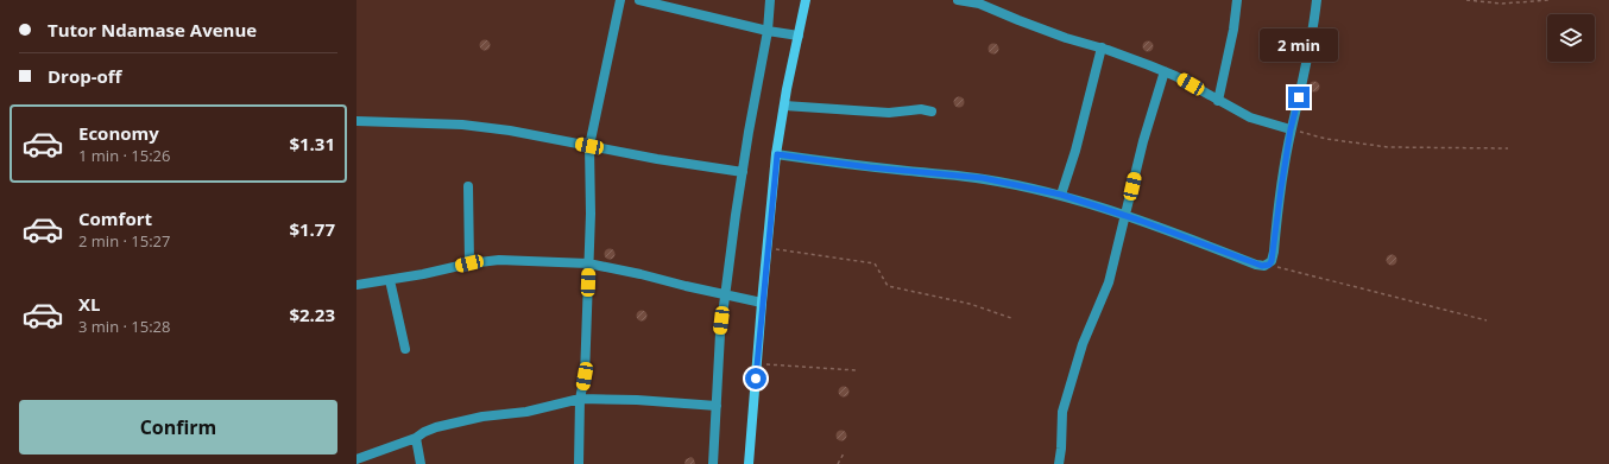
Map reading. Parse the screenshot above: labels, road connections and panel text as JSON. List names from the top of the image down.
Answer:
{
  "page": {
    "banner": ["Tutor Ndamase Avenue", "Drop-off"],
    "bubble": "2 min",
    "list": [
      {
        "name": "Economy",
        "note": "1 min · 15:26",
        "value": "$1.31"
      },
      {
        "name": "Comfort",
        "note": "2 min · 15:27",
        "value": "$1.77"
      },
      {
        "name": "XL",
        "note": "3 min · 15:28",
        "value": "$2.23"
      }
    ],
    "buttons": "Confirm"
  }
}
